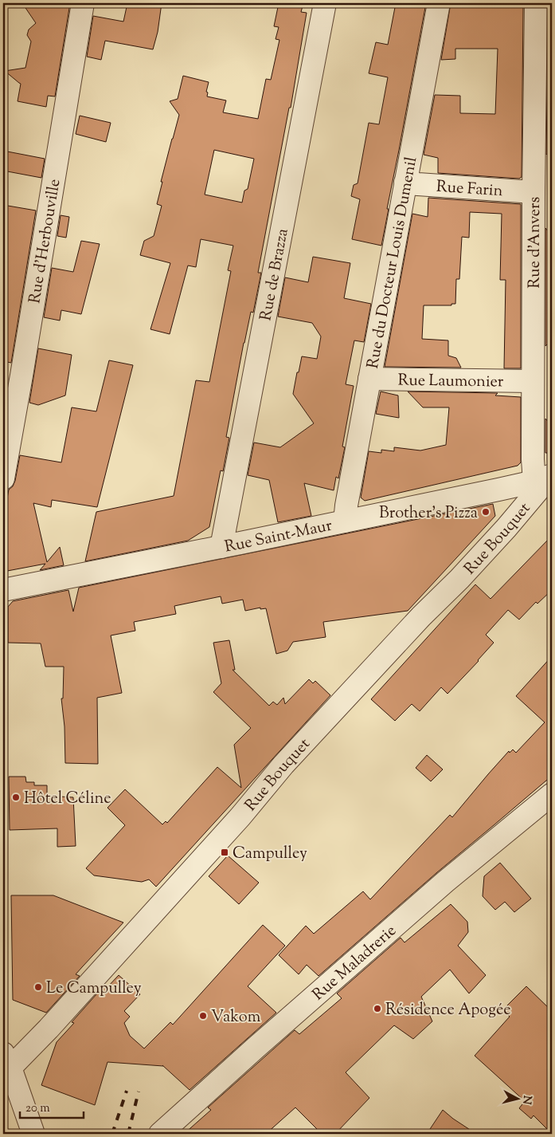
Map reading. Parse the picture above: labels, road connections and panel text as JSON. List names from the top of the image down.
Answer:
{
  "streets": {
    "street": [
      "Rue Farin",
      "Rue d'Herbouville",
      "Rue d'Anvers",
      "Rue du Docteur Louis Dumenil",
      "Rue de Brazza",
      "Rue Laumonier",
      "Rue Saint-Maur",
      "Rue Bouquet",
      "Rue Maladrerie"
    ]
  },
  "crossings": [
    ["Rue Farin", "Rue d'Anvers"],
    ["Rue Farin", "Rue du Docteur Louis Dumenil"],
    ["Rue d'Anvers", "Rue Laumonier"],
    ["Rue d'Anvers", "Rue Saint-Maur"],
    ["Rue d'Anvers", "Rue Bouquet"],
    ["Rue du Docteur Louis Dumenil", "Rue Laumonier"],
    ["Rue du Docteur Louis Dumenil", "Rue Saint-Maur"],
    ["Rue de Brazza", "Rue Saint-Maur"],
    ["Rue Saint-Maur", "Rue Bouquet"]
  ],
  "places": {
    "other": [
      "Brother's Pizza",
      "Hôtel Céline",
      "Le Campulley",
      "Résidence Apogée",
      "Vakom"
    ],
    "transit": ["Campulley"]
  },
  "scale_bar": "20 m",
  "north": "right"
}
